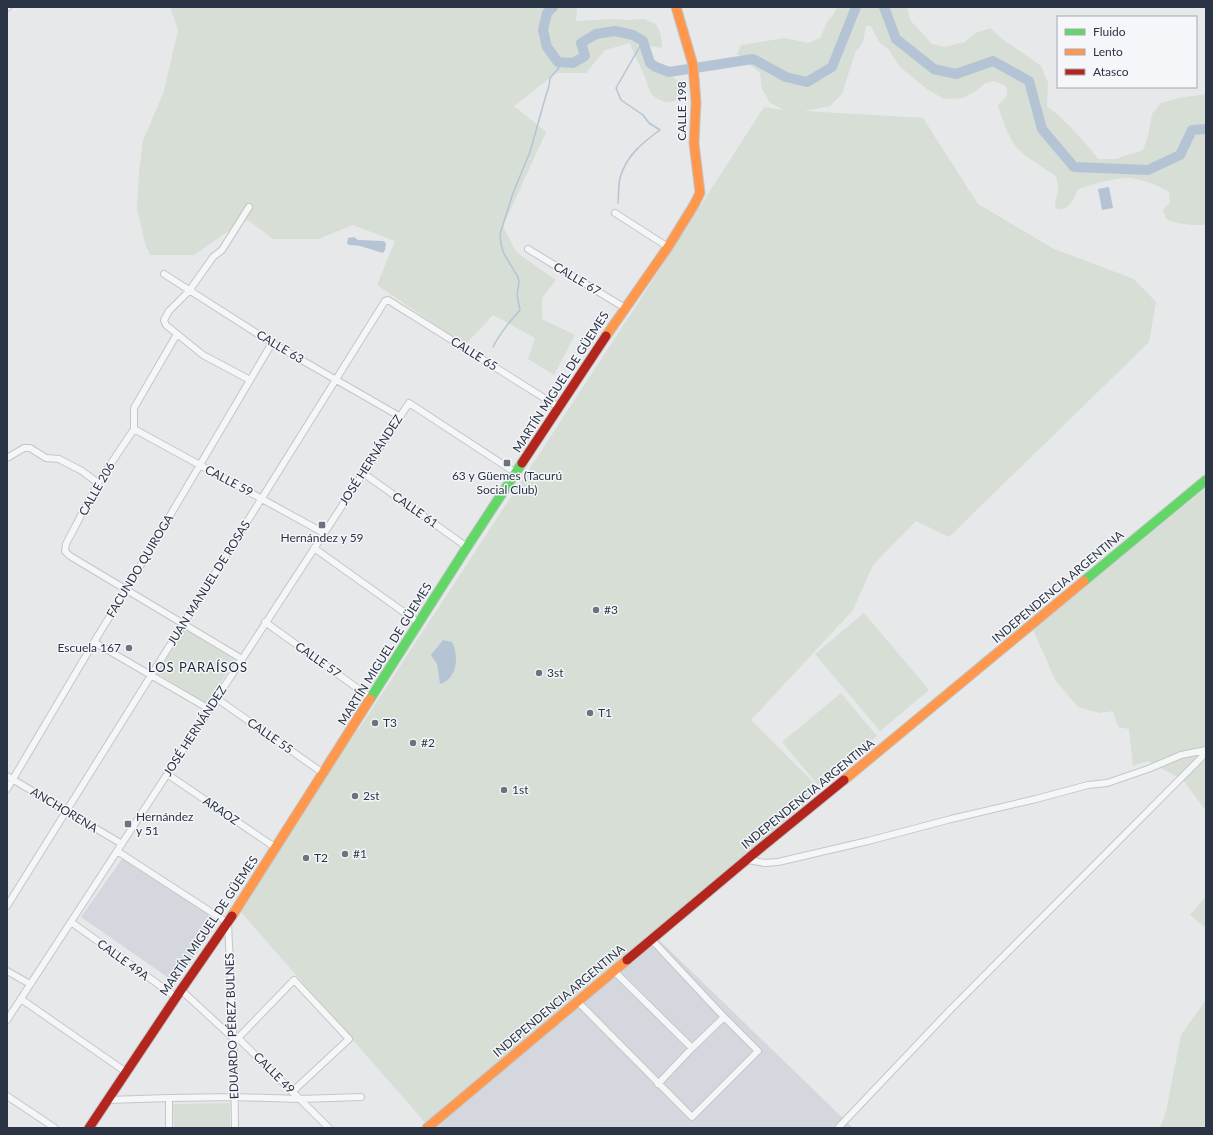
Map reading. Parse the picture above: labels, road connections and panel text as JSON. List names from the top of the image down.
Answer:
{
  "streets": {
    "street": [
      "CALLE 198",
      "CALLE 67",
      "CALLE 63",
      "CALLE 65",
      "MARTÍN MIGUEL DE GÜEMES",
      "JOSÉ HERNÁNDEZ",
      "CALLE 59",
      "CALLE 206",
      "CALLE 61",
      "FACUNDO QUIROGA",
      "JUAN MANUEL DE ROSAS",
      "INDEPENDENCIA ARGENTINA",
      "CALLE 57",
      "CALLE 55",
      "ANCHORENA",
      "ARAOZ",
      "CALLE 49A",
      "EDUARDO PÉREZ BULNES",
      "CALLE 49"
    ]
  },
  "crossings": [
    ["CALLE 198", "MARTÍN MIGUEL DE GÜEMES"],
    ["CALLE 67", "MARTÍN MIGUEL DE GÜEMES"],
    ["CALLE 63", "JOSÉ HERNÁNDEZ"],
    ["CALLE 63", "FACUNDO QUIROGA"],
    ["CALLE 63", "JUAN MANUEL DE ROSAS"],
    ["CALLE 65", "MARTÍN MIGUEL DE GÜEMES"],
    ["CALLE 65", "JUAN MANUEL DE ROSAS"],
    ["MARTÍN MIGUEL DE GÜEMES", "JOSÉ HERNÁNDEZ"],
    ["MARTÍN MIGUEL DE GÜEMES", "CALLE 61"],
    ["MARTÍN MIGUEL DE GÜEMES", "CALLE 57"],
    ["MARTÍN MIGUEL DE GÜEMES", "CALLE 55"],
    ["MARTÍN MIGUEL DE GÜEMES", "ARAOZ"],
    ["MARTÍN MIGUEL DE GÜEMES", "CALLE 49A"],
    ["MARTÍN MIGUEL DE GÜEMES", "EDUARDO PÉREZ BULNES"],
    ["MARTÍN MIGUEL DE GÜEMES", "CALLE 49"],
    ["JOSÉ HERNÁNDEZ", "CALLE 59"],
    ["JOSÉ HERNÁNDEZ", "CALLE 61"],
    ["JOSÉ HERNÁNDEZ", "CALLE 57"],
    ["JOSÉ HERNÁNDEZ", "CALLE 55"],
    ["JOSÉ HERNÁNDEZ", "ANCHORENA"],
    ["JOSÉ HERNÁNDEZ", "ARAOZ"],
    ["JOSÉ HERNÁNDEZ", "CALLE 49A"],
    ["CALLE 59", "CALLE 206"],
    ["CALLE 59", "FACUNDO QUIROGA"],
    ["CALLE 59", "JUAN MANUEL DE ROSAS"],
    ["CALLE 206", "FACUNDO QUIROGA"],
    ["FACUNDO QUIROGA", "ANCHORENA"],
    ["JUAN MANUEL DE ROSAS", "ANCHORENA"],
    ["CALLE 49A", "CALLE 49"],
    ["EDUARDO PÉREZ BULNES", "CALLE 49"]
  ],
  "districts": ["LOS PARAÍSOS"],
  "places": {
    "transit": ["63 y Güemes (Tacurú Social Club)", "Hernández y 59", "Hernández y 51"],
    "other": [
      "#3",
      "Escuela 167",
      "3st",
      "T1",
      "T3",
      "#2",
      "1st",
      "2st",
      "#1",
      "T2"
    ]
  },
  "legend": ["Fluido", "Lento", "Atasco"]
}
